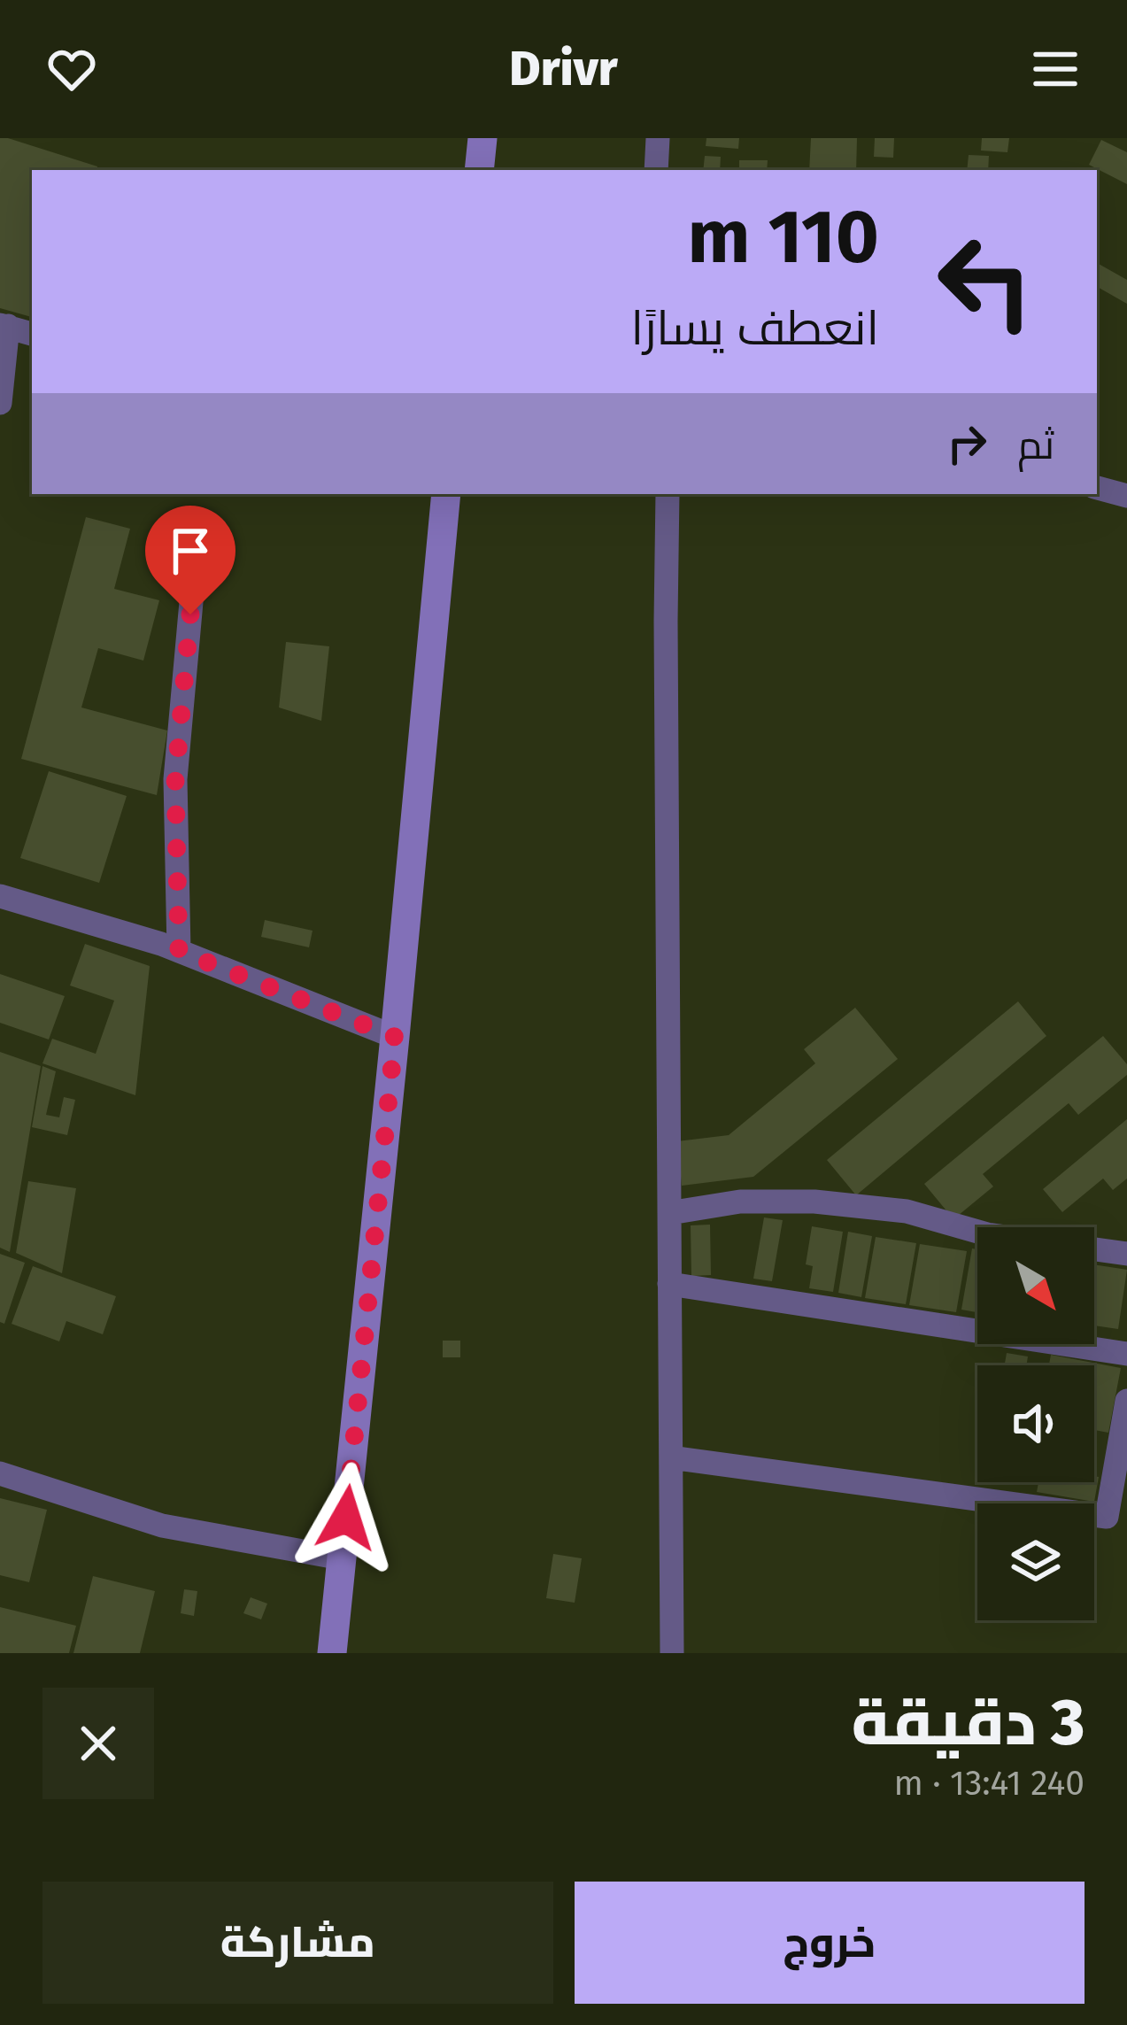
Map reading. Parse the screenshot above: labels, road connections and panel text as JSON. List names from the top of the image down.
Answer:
{
  "north": "bottom right",
  "page": {
    "header": "Drivr",
    "turn": ["110 m", "انعطف يسارًا"],
    "then": "ثم",
    "heading": ["3 دقيقة", "240 m · 13:41"],
    "buttons": ["خروج", "مشاركة"]
  }
}
